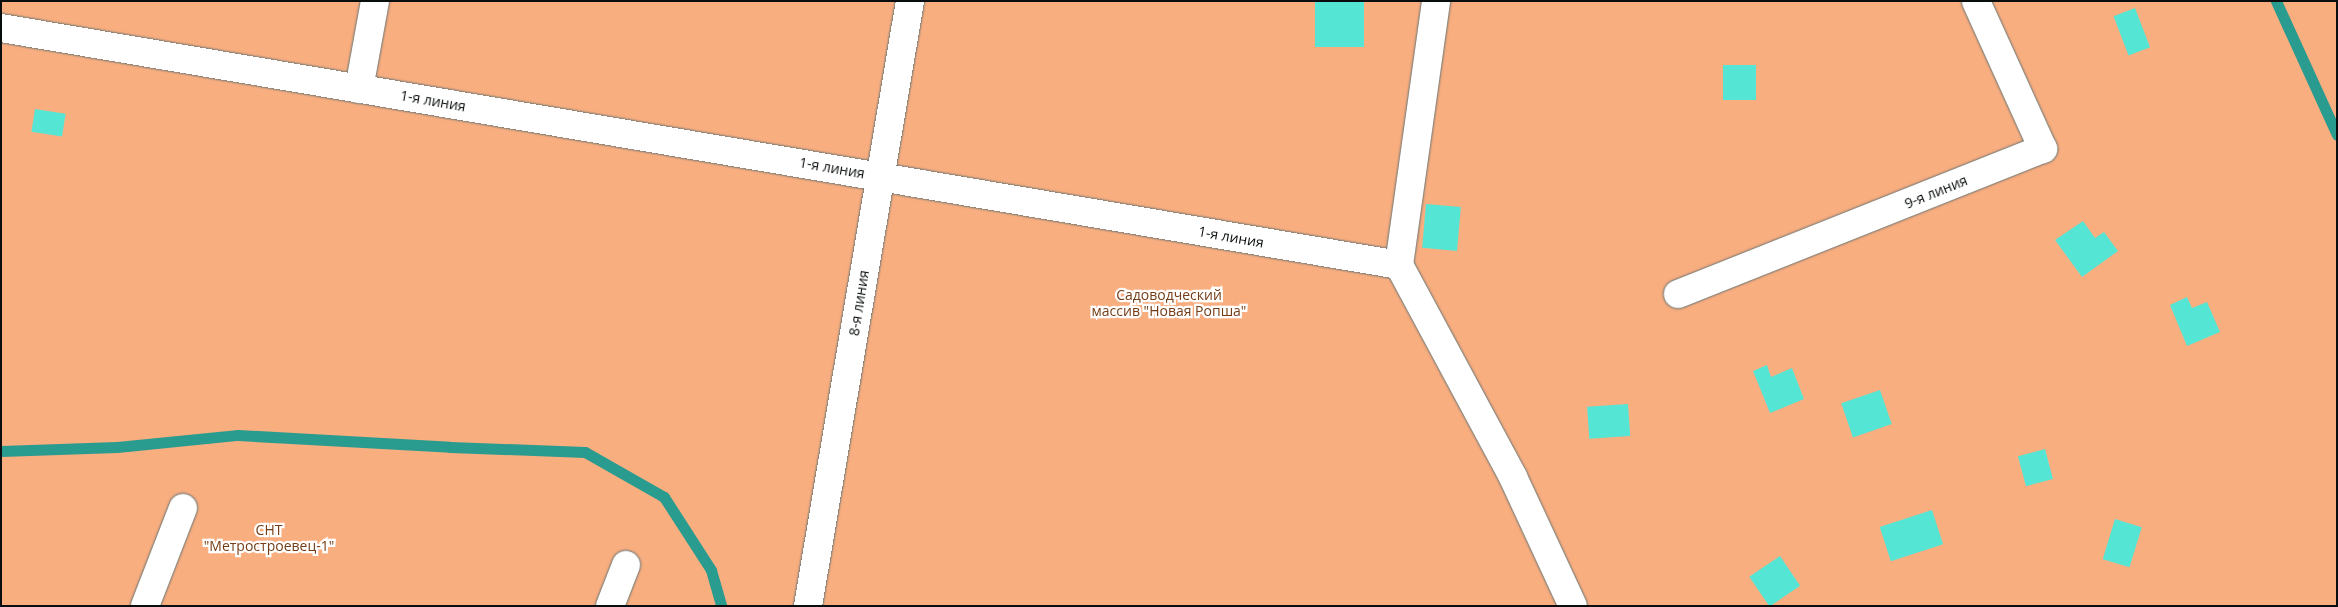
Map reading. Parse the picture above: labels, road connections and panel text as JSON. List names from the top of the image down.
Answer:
{
  "streets": {
    "street": ["1-я линия", "9-я линия", "8-я линия"]
  },
  "crossings": [
    ["1-я линия", "8-я линия"]
  ],
  "parks": ["Садоводческий массив \"Новая Ропша\"", "СНТ \"Метростроевец-1\""]
}
